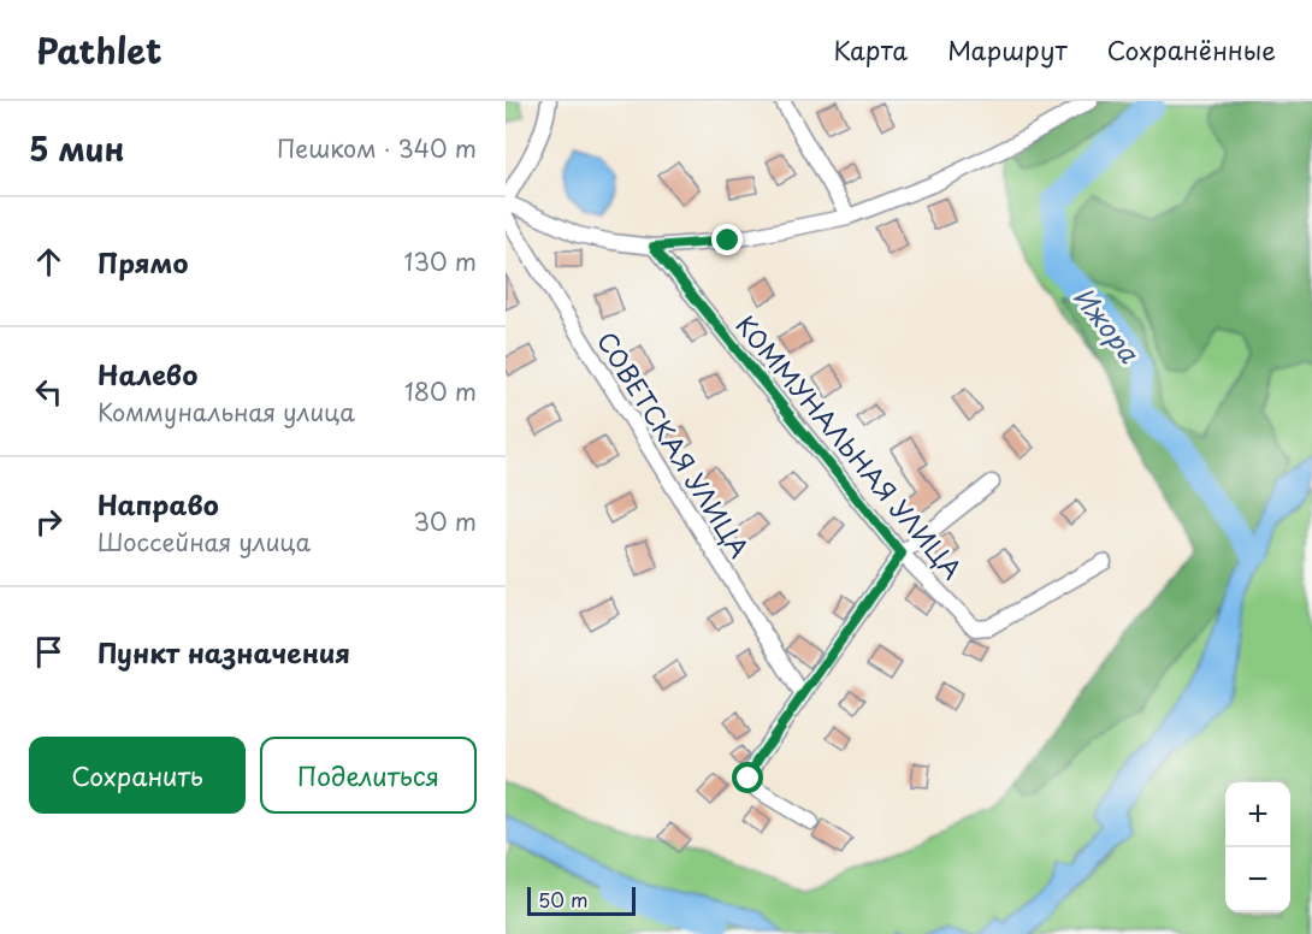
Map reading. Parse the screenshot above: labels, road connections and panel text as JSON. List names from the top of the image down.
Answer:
{
  "streets": {
    "street": ["СОВЕТСКАЯ УЛИЦА", "КОММУНАЛЬНАЯ УЛИЦА"]
  },
  "water": ["Ижора"],
  "scale_bar": "50 m",
  "page": {
    "header": "Pathlet",
    "nav": ["Карта", "Маршрут", "Сохранённые"],
    "heading": ["5 мин", "Пешком · 340 m"],
    "list": [
      ["Прямо", "130 m"],
      ["Налево", "Коммунальная улица", "180 m"],
      ["Направо", "Шоссейная улица", "30 m"],
      "Пункт назначения"
    ],
    "buttons": ["Сохранить", "Поделиться"],
    "map_buttons": ["+", "−"],
    "scale": "50 m"
  }
}
